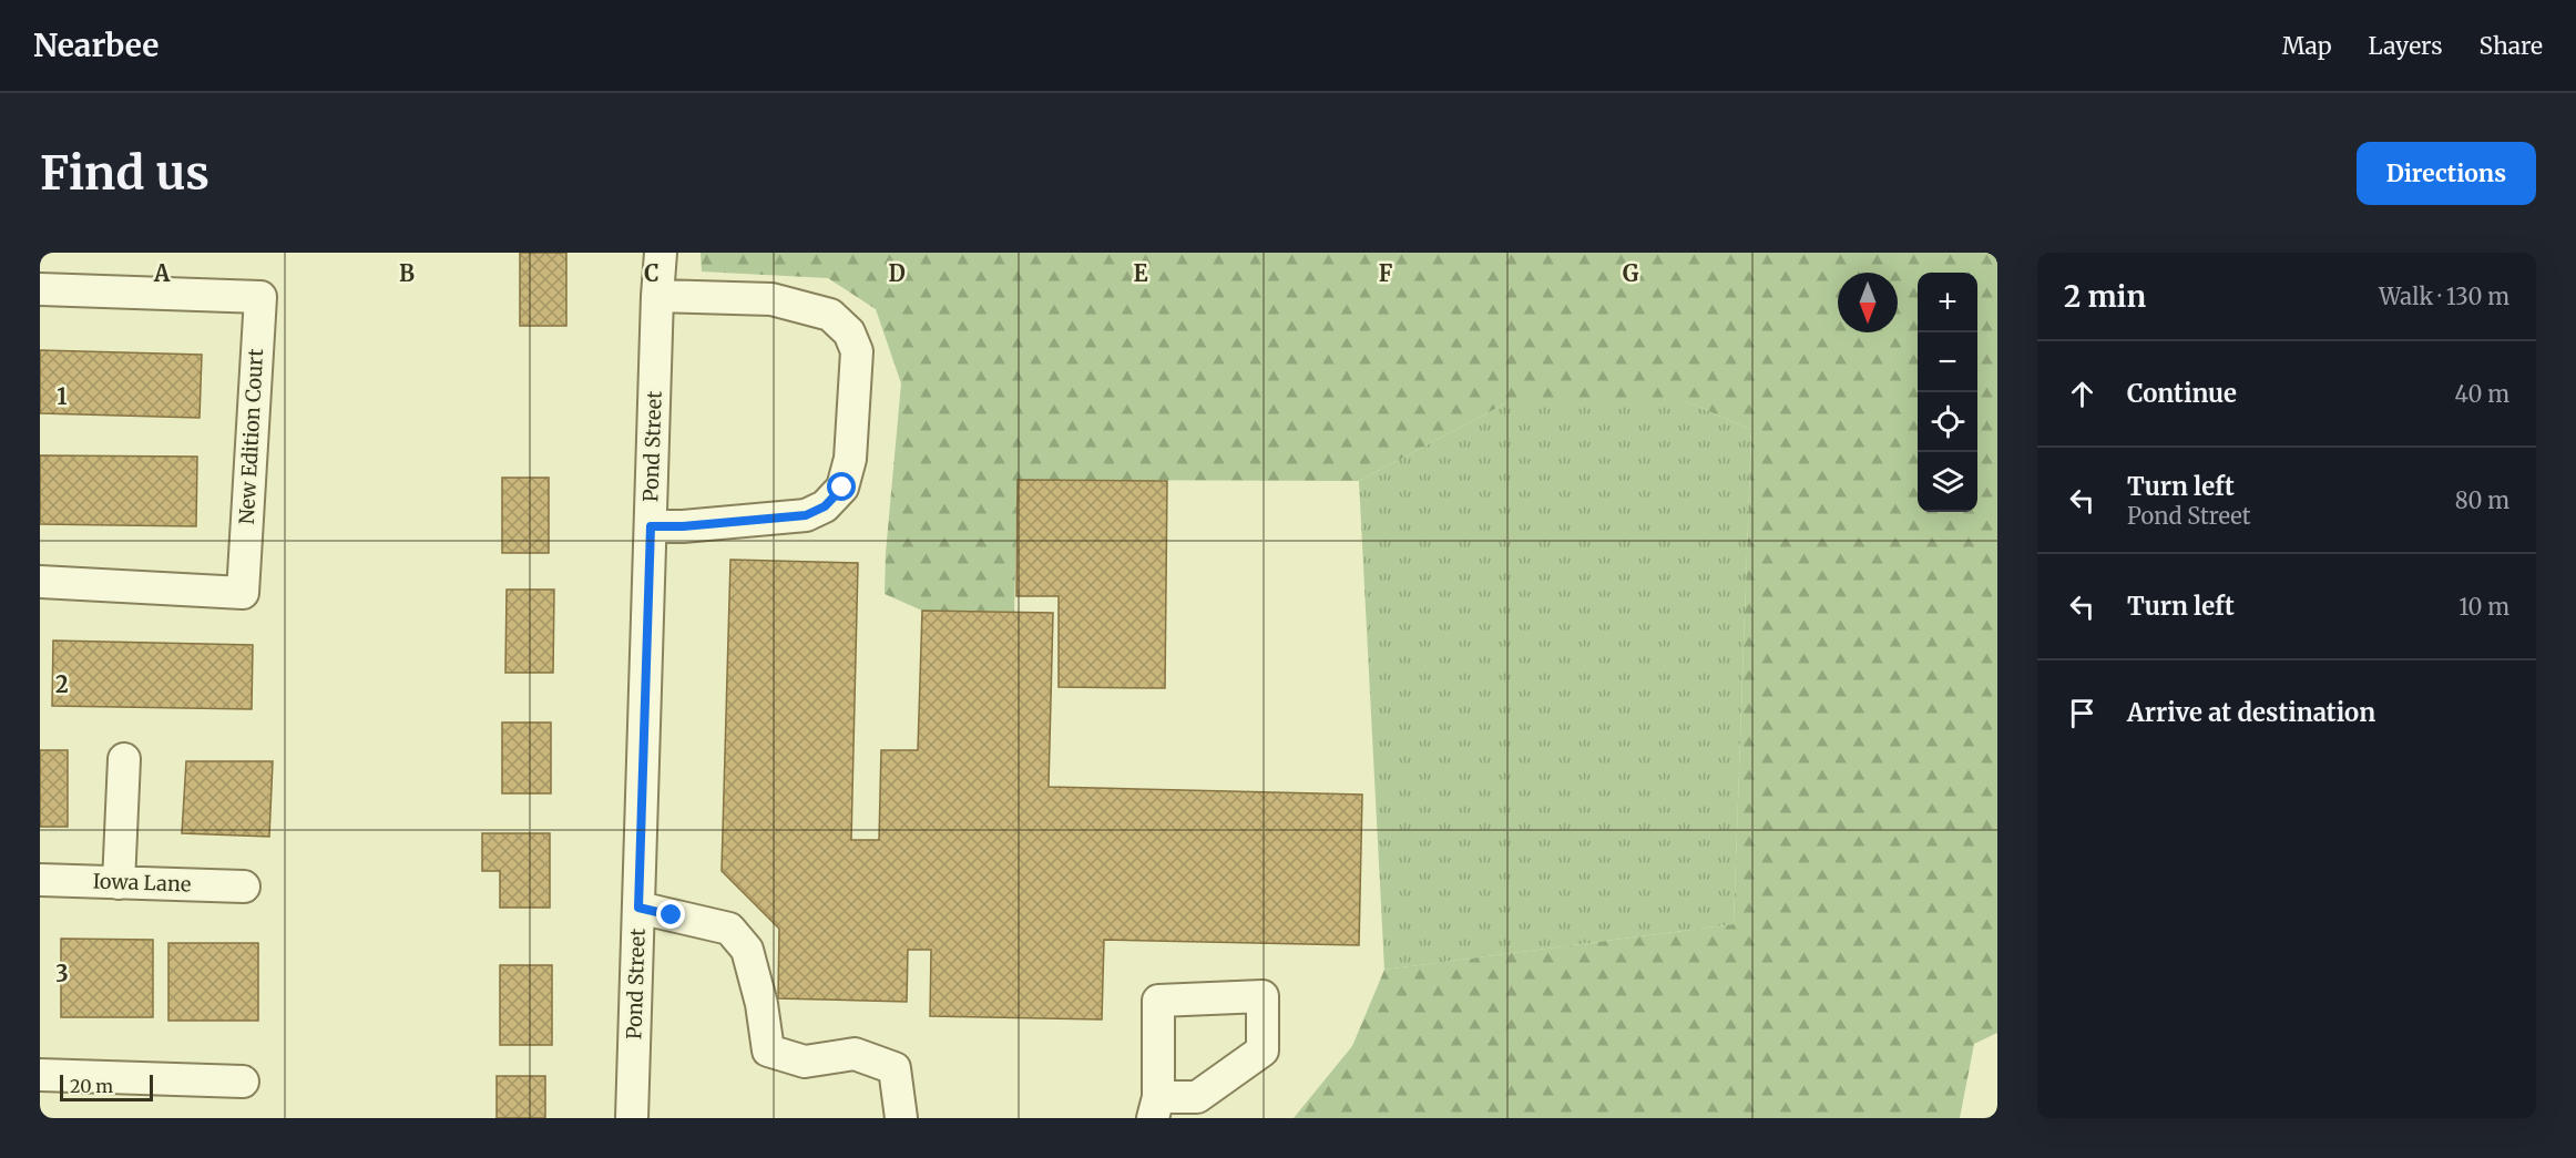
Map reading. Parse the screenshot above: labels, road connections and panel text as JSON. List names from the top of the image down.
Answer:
{
  "streets": {
    "street": ["New Edition Court", "Pond Street", "Iowa Lane"]
  },
  "scale_bar": "20 m",
  "north": "bottom",
  "page": {
    "header": "Nearbee",
    "nav": ["Map", "Layers", "Share"],
    "buttons": "Directions",
    "title": "Find us",
    "heading": ["2 min", "Walk · 130 m"],
    "map_buttons": ["+", "−"],
    "list": [
      ["Continue", "40 m"],
      ["Turn left", "Pond Street", "80 m"],
      ["Turn left", "10 m"],
      "Arrive at destination"
    ],
    "scale": "20 m"
  },
  "grid": {
    "columns": [
      "A",
      "B",
      "C",
      "D",
      "E",
      "F",
      "G"
    ],
    "rows": ["1", "2", "3"]
  }
}
